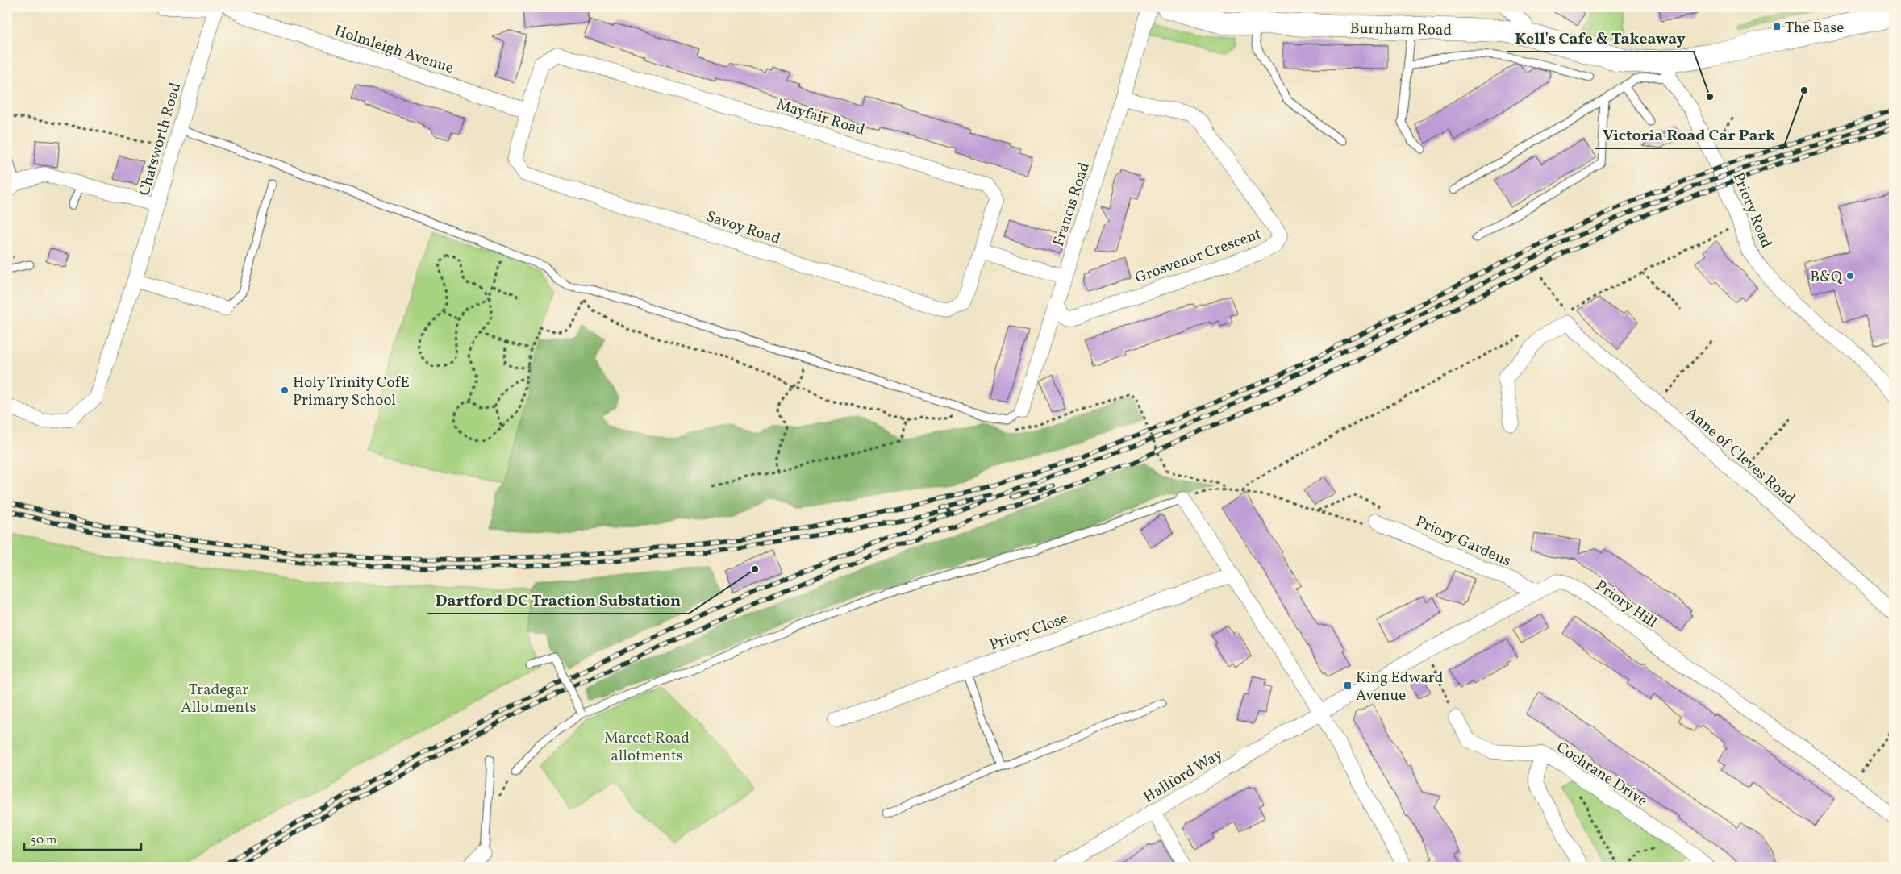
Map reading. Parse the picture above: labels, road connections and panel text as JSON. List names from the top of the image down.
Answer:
{
  "streets": {
    "main road": ["Burnham Road"],
    "street": [
      "Holmleigh Avenue",
      "Mayfair Road",
      "Chatsworth Road",
      "Francis Road",
      "Priory Road",
      "Savoy Road",
      "Grosvenor Crescent",
      "Anne of Cleves Road",
      "Priory Gardens",
      "Priory Hill",
      "Priory Close",
      "Cochrane Drive",
      "Hallford Way"
    ]
  },
  "crossings": [
    ["Burnham Road", "Priory Road"],
    ["Holmleigh Avenue", "Mayfair Road"],
    ["Holmleigh Avenue", "Savoy Road"],
    ["Mayfair Road", "Savoy Road"],
    ["Francis Road", "Grosvenor Crescent"],
    ["Priory Gardens", "Priory Hill"],
    ["Priory Hill", "Hallford Way"]
  ],
  "parks": ["Tradegar Allotments", "Marcet Road allotments"],
  "places": {
    "transit": ["The Base", "King Edward Avenue"],
    "other": [
      "Victoria Road Car Park",
      "Kell's Cafe & Takeaway",
      "B&Q",
      "Holy Trinity CofE Primary School",
      "Dartford DC Traction Substation"
    ]
  },
  "scale_bar": "50 m"
}
